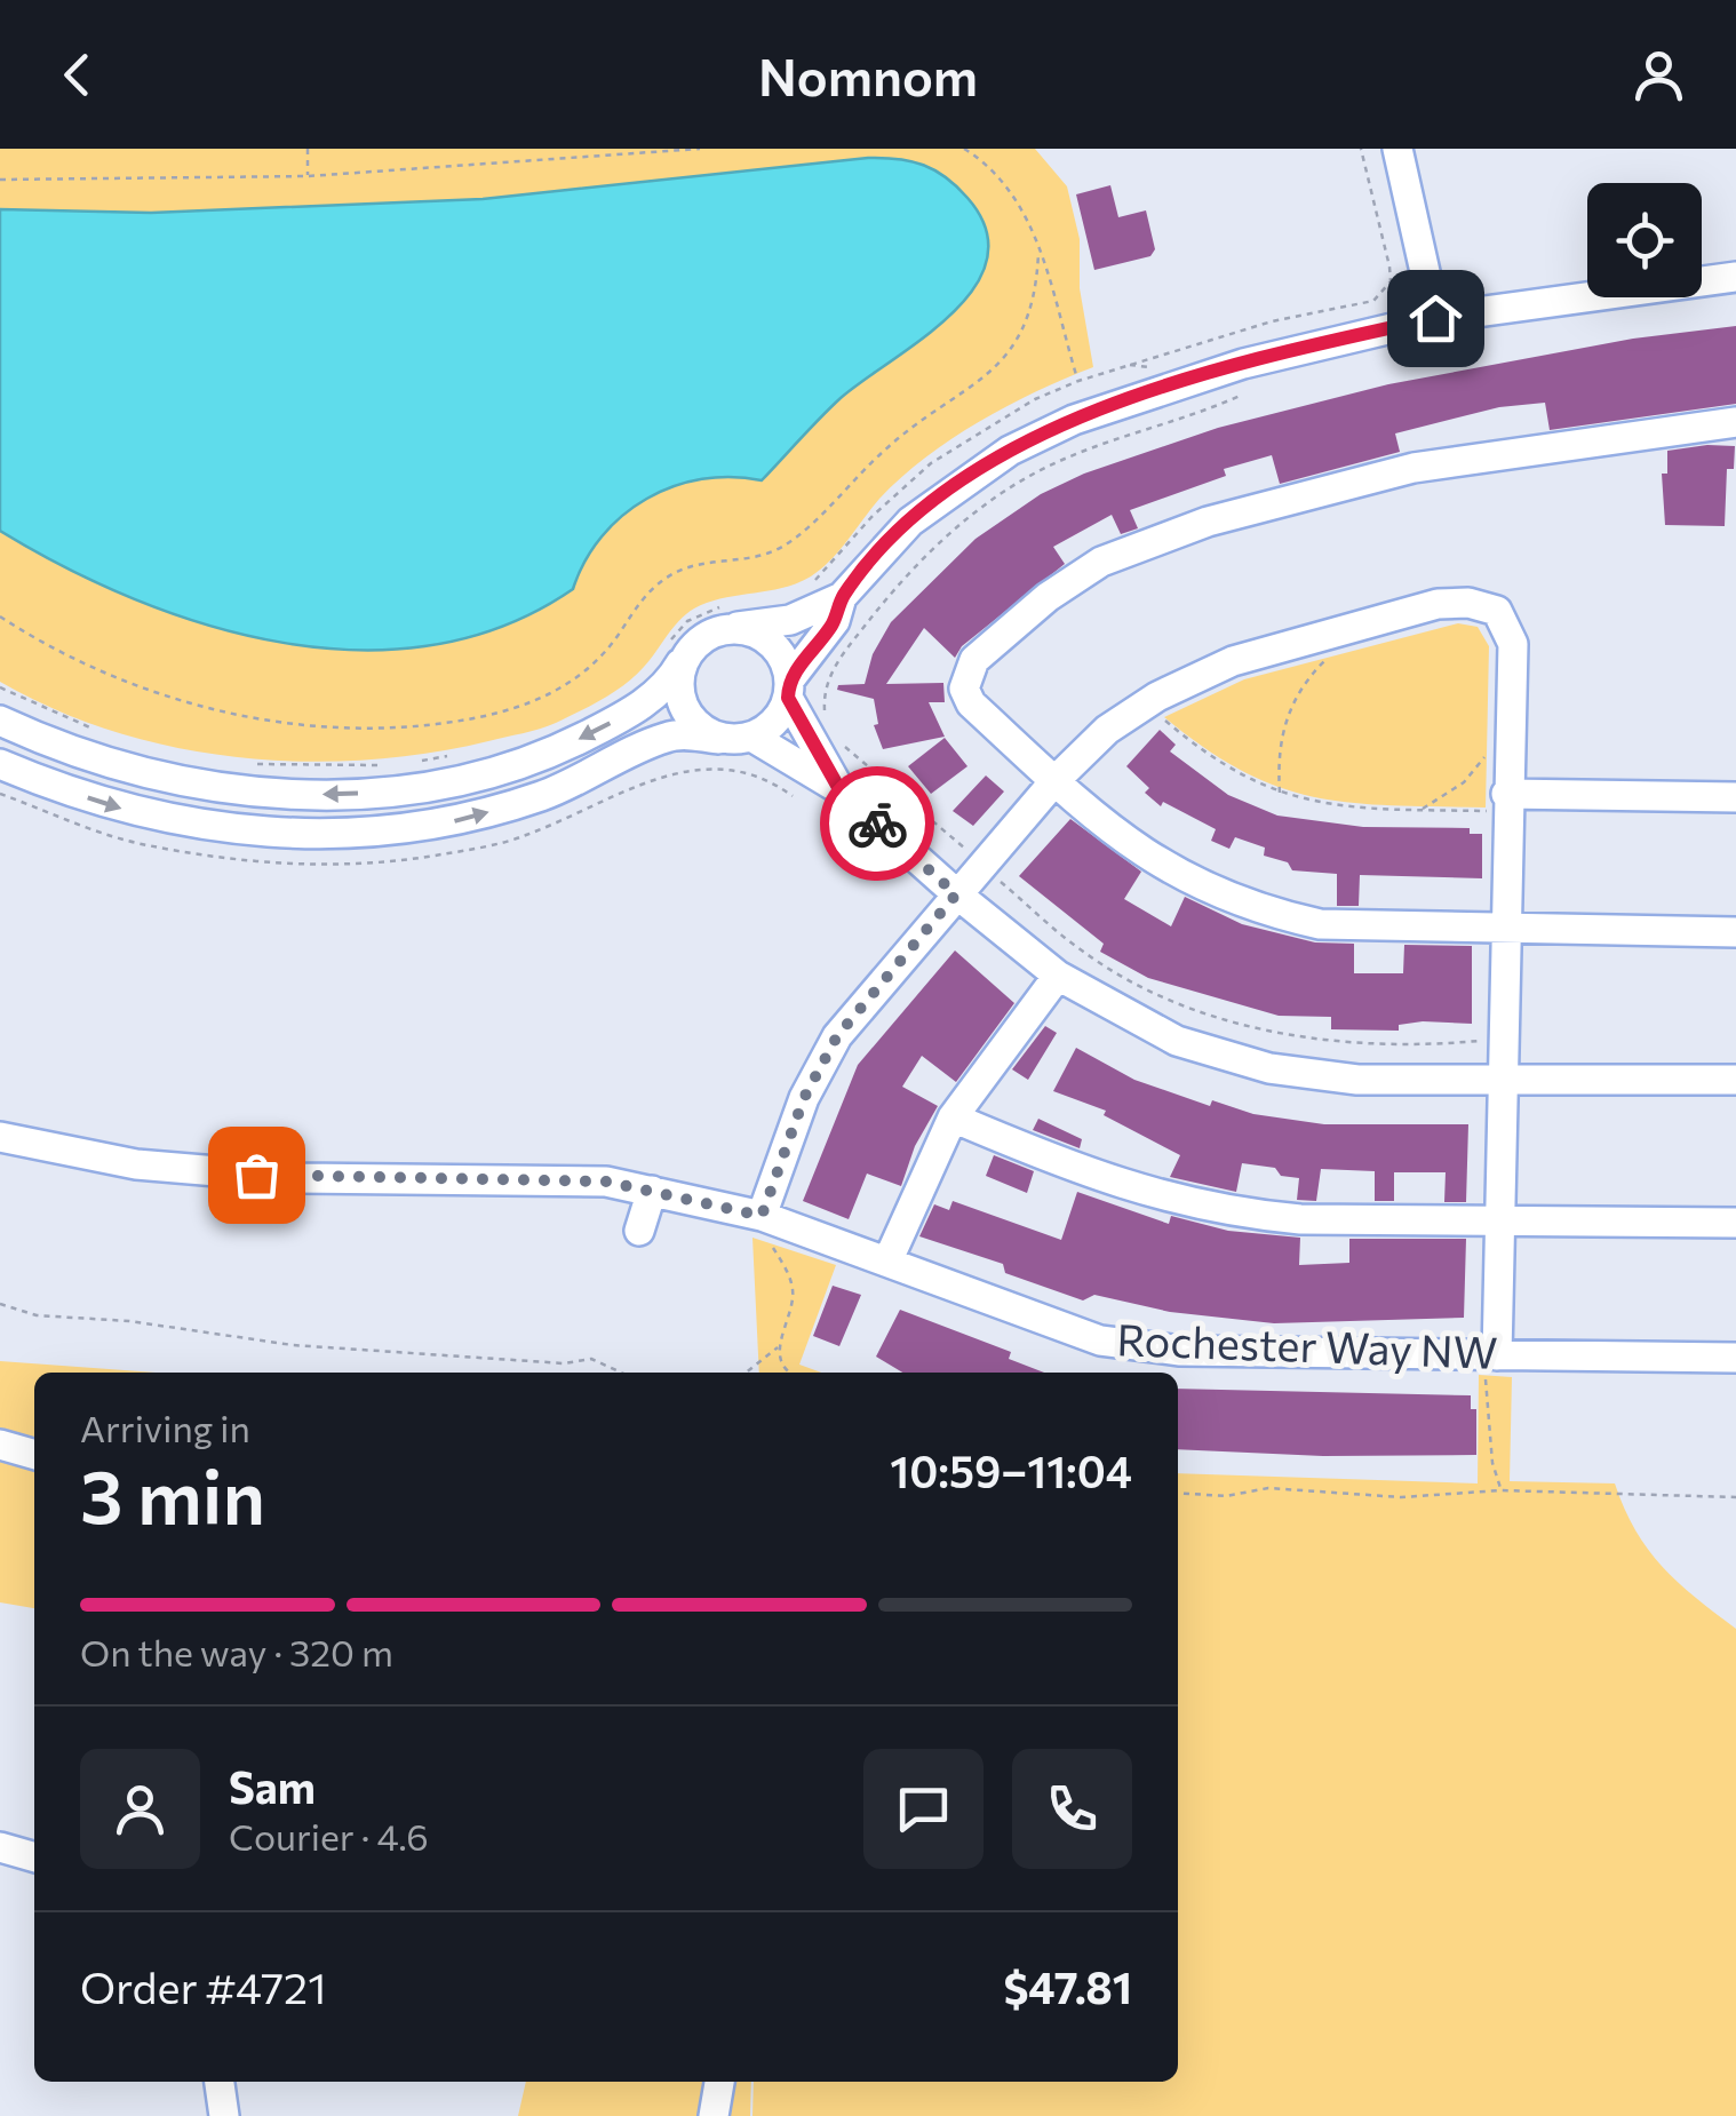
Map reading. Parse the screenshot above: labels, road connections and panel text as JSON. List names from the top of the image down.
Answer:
{
  "streets": {
    "street": ["Rochester Way NW"]
  },
  "page": {
    "header": "Nomnom",
    "heading": ["3 min", "Arriving in", "10:59–11:04"],
    "panel": [
      "Sam",
      "Courier · 4.6",
      "Order #4721",
      "$47.81"
    ],
    "bar": "On the way · 320 m"
  }
}
